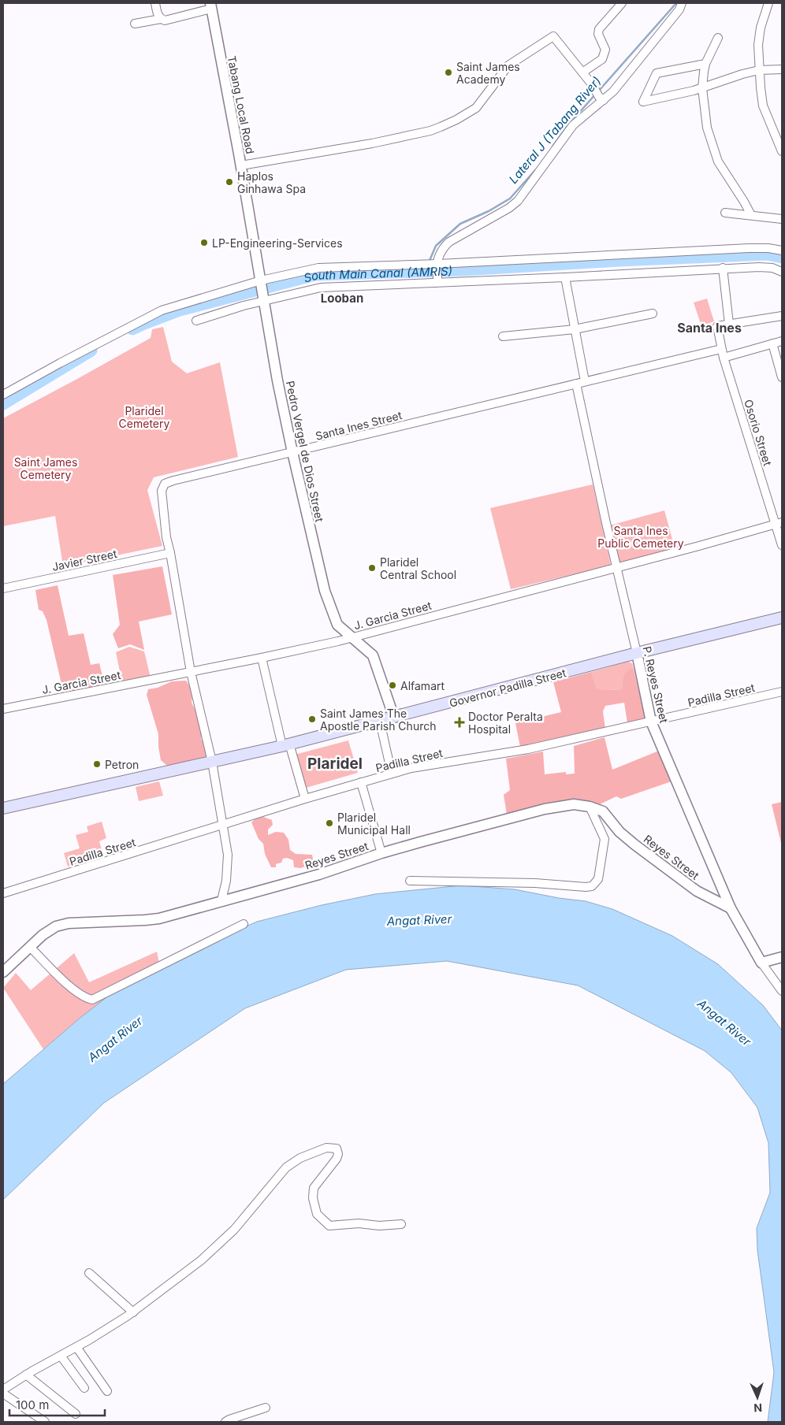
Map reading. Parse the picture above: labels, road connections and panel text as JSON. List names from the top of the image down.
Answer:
{
  "streets": {
    "main road": ["Governor Padilla Street"],
    "street": [
      "Tabang Local Road",
      "Santa Ines Street",
      "Osorio Street",
      "Pedro Vergel de Dios Street",
      "Javier Street",
      "J. Garcia Street",
      "P. Reyes Street",
      "Padilla Street",
      "Reyes Street"
    ]
  },
  "crossings": [
    ["Tabang Local Road", "Pedro Vergel de Dios Street"],
    ["Santa Ines Street", "Osorio Street"],
    ["Santa Ines Street", "Pedro Vergel de Dios Street"],
    ["Santa Ines Street", "Javier Street"],
    ["Santa Ines Street", "J. Garcia Street"],
    ["Santa Ines Street", "P. Reyes Street"],
    ["Santa Ines Street", "Governor Padilla Street"],
    ["Santa Ines Street", "Padilla Street"],
    ["Santa Ines Street", "Reyes Street"],
    ["Osorio Street", "J. Garcia Street"],
    ["Pedro Vergel de Dios Street", "J. Garcia Street"],
    ["Pedro Vergel de Dios Street", "Governor Padilla Street"],
    ["J. Garcia Street", "P. Reyes Street"],
    ["P. Reyes Street", "Governor Padilla Street"],
    ["P. Reyes Street", "Padilla Street"],
    ["P. Reyes Street", "Reyes Street"]
  ],
  "districts": ["Looban", "Santa Ines", "Plaridel"],
  "water": ["Lateral J (Tabang River)", "South Main Canal (AMRIS)", "Angat River"],
  "parks": ["Plaridel Cemetery", "Saint James Cemetery", "Santa Ines Public Cemetery"],
  "places": {
    "other": [
      "Saint James Academy",
      "Haplos Ginhawa Spa",
      "LP-Engineering-Services",
      "Plaridel Central School",
      "Alfamart",
      "Saint James The Apostle Parish Church",
      "Petron",
      "Plaridel Municipal Hall"
    ],
    "health": ["Doctor Peralta Hospital"]
  },
  "scale_bar": "100 m",
  "north": "bottom"
}
